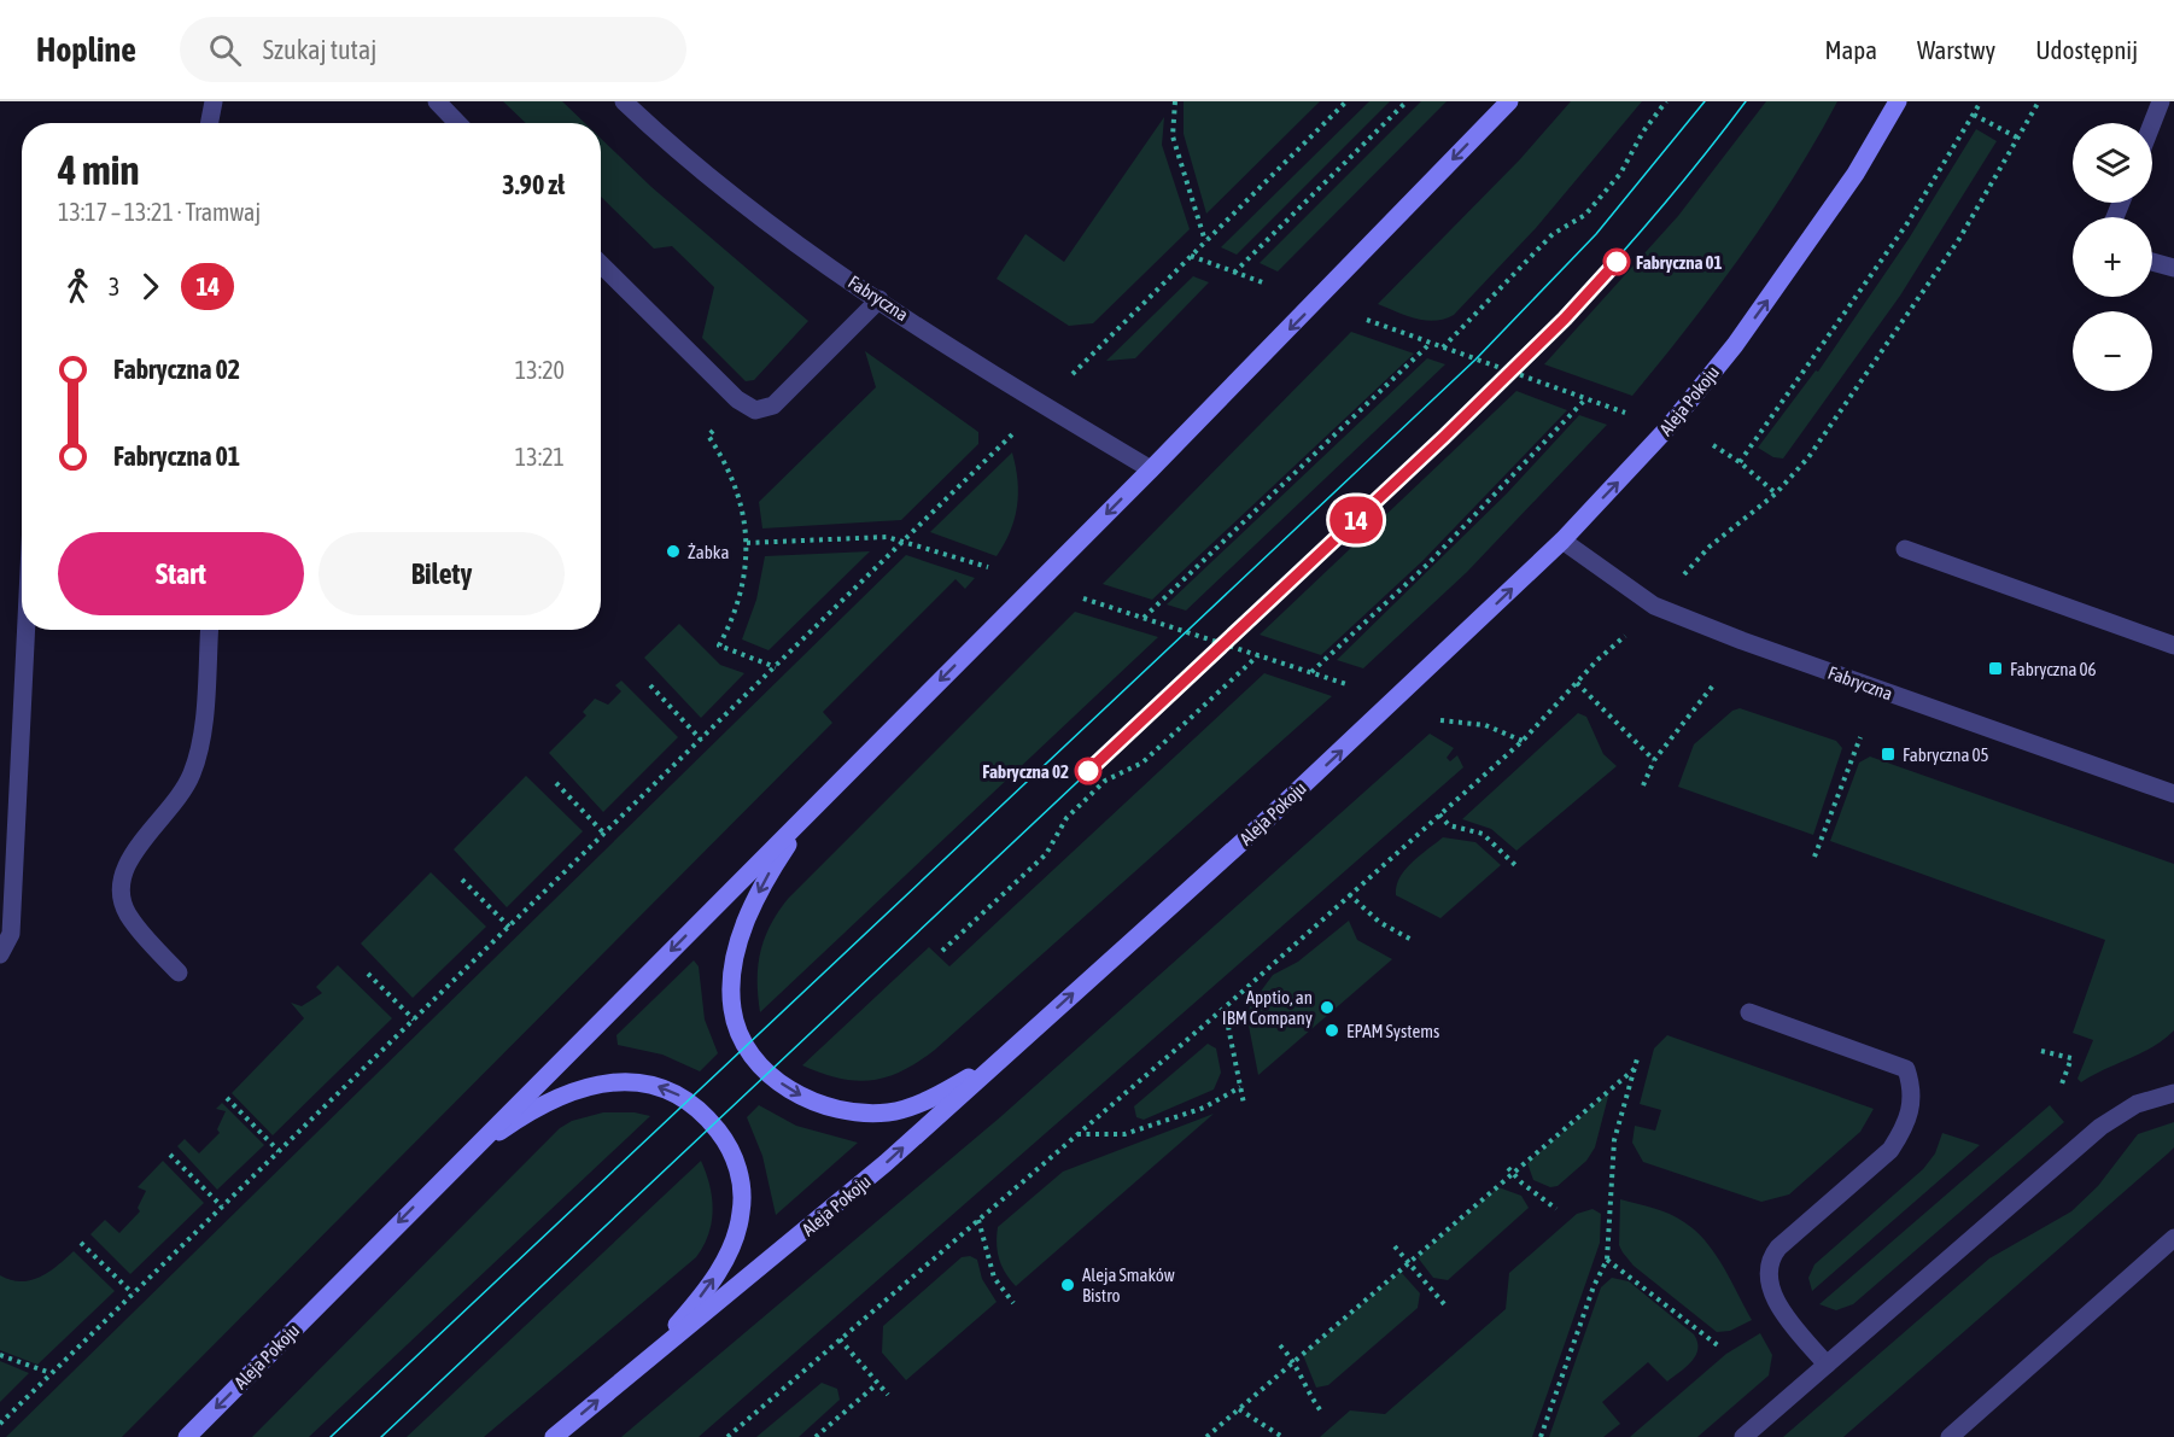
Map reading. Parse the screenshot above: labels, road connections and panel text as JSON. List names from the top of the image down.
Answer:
{
  "streets": {
    "main road": ["Aleja Pokoju"],
    "street": ["Fabryczna"]
  },
  "crossings": [
    ["Fabryczna", "Aleja Pokoju"]
  ],
  "places": {
    "other": [
      "Fabryczna 01",
      "Żabka",
      "Fabryczna 02",
      "Apptio, an IBM Company",
      "EPAM Systems",
      "Aleja Smaków Bistro"
    ],
    "transit": ["Fabryczna 06", "Fabryczna 05"]
  },
  "lines": ["tram line 14"],
  "page": {
    "header": "Hopline",
    "search": "Szukaj tutaj",
    "nav": ["Mapa", "Warstwy", "Udostępnij"],
    "on_map": "14",
    "map_buttons": ["+", "−"],
    "heading": ["4 min", "13:17 – 13:21 · Tramwaj", "3.90 zł"],
    "legs": ["3", "14"],
    "list": [
      {
        "name": "Fabryczna 02",
        "value": "13:20"
      },
      {
        "name": "Fabryczna 01",
        "value": "13:21"
      }
    ],
    "buttons": ["Start", "Bilety"]
  }
}
